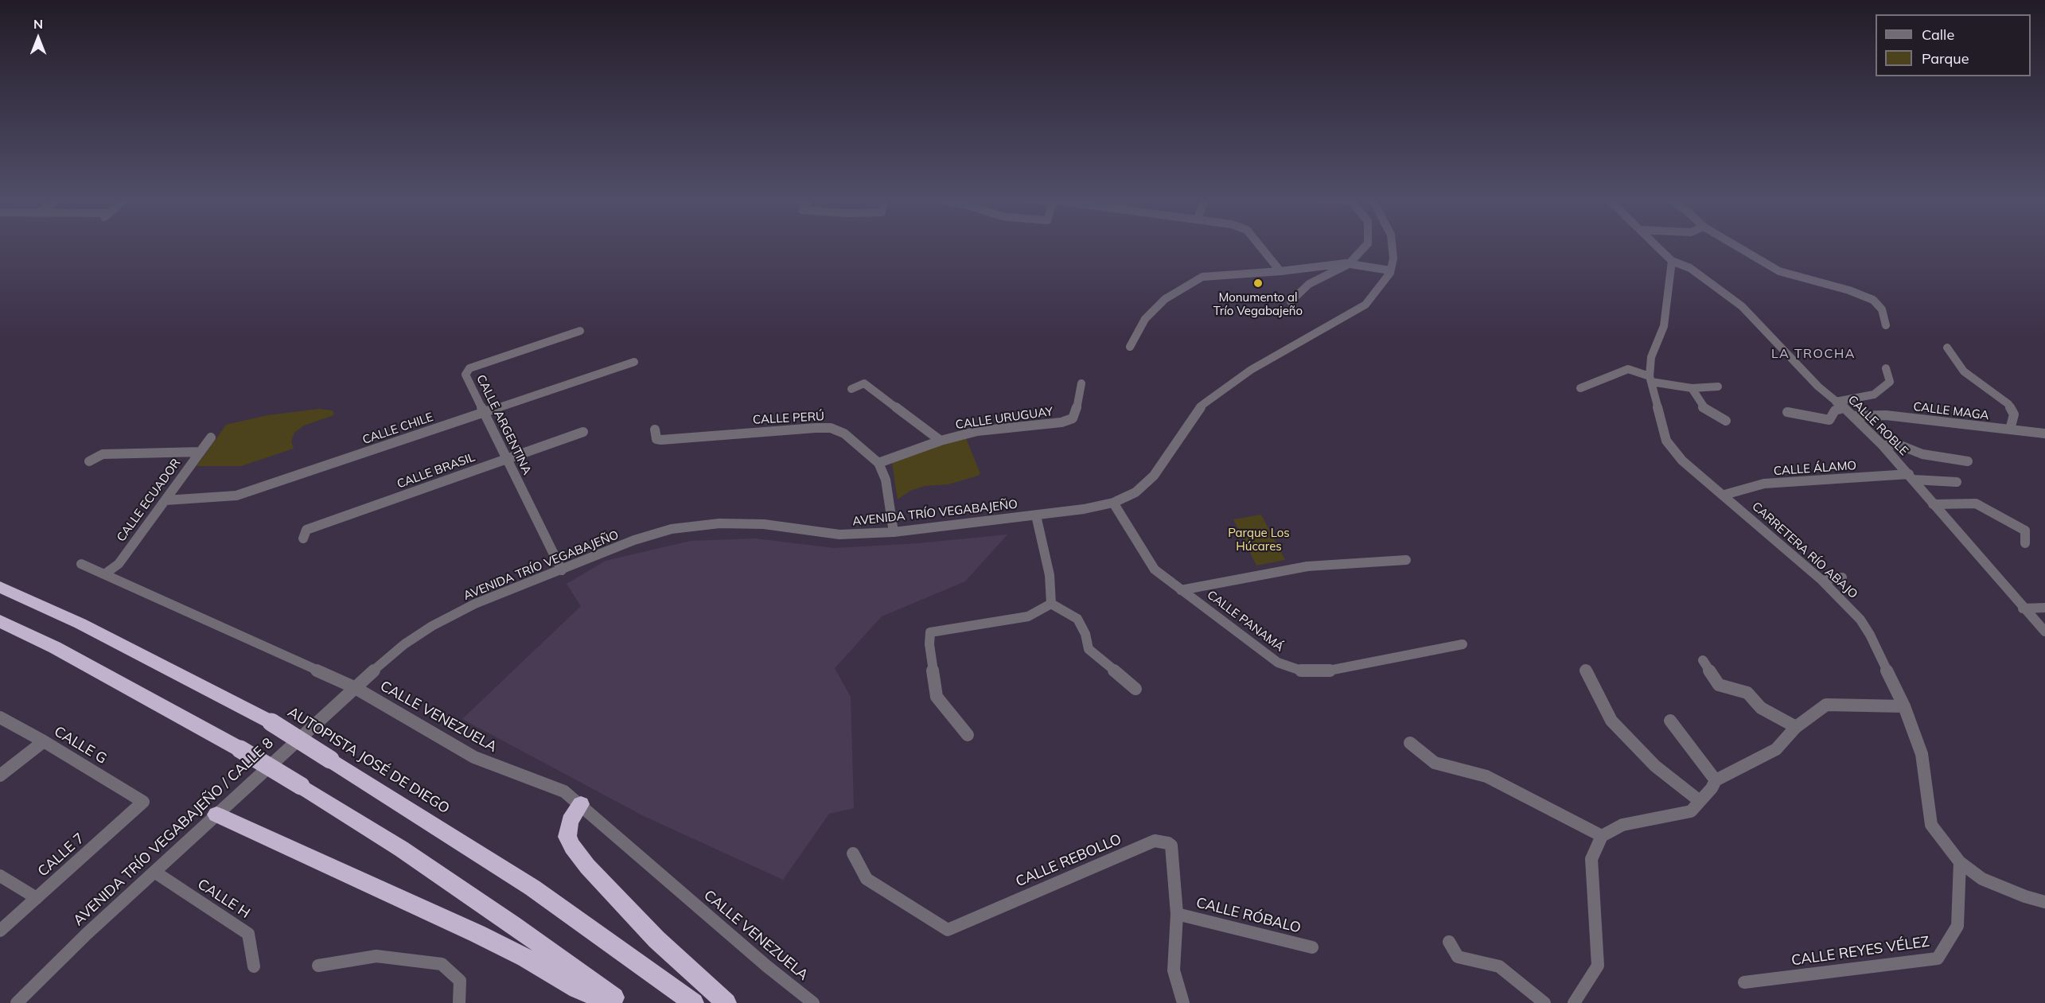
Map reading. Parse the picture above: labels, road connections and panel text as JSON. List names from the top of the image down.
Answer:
{
  "streets": {
    "highway": ["AUTOPISTA JOSÉ DE DIEGO"],
    "street": [
      "CALLE MAGA",
      "CALLE PERÚ",
      "CALLE URUGUAY",
      "CALLE ARGENTINA",
      "CALLE ROBLE",
      "CALLE CHILE",
      "CALLE ÁLAMO",
      "CALLE BRASIL",
      "CALLE ECUADOR",
      "AVENIDA TRÍO VEGABAJEÑO",
      "CARRETERA RÍO ABAJO",
      "CALLE PANAMÁ",
      "CALLE VENEZUELA",
      "CALLE G",
      "AVENIDA TRÍO VEGABAJEÑO / CALLE 8",
      "CALLE 7",
      "CALLE REBOLLO",
      "CALLE H",
      "CALLE RÓBALO",
      "CALLE REYES VÉLEZ"
    ]
  },
  "crossings": [
    ["CALLE MAGA", "CALLE ROBLE"],
    ["CALLE PERÚ", "CALLE URUGUAY"],
    ["CALLE PERÚ", "AVENIDA TRÍO VEGABAJEÑO"],
    ["CALLE ARGENTINA", "CALLE CHILE"],
    ["CALLE ARGENTINA", "CALLE BRASIL"],
    ["CALLE ARGENTINA", "AVENIDA TRÍO VEGABAJEÑO"],
    ["CALLE ROBLE", "CALLE ÁLAMO"],
    ["CALLE ROBLE", "CARRETERA RÍO ABAJO"],
    ["CALLE CHILE", "CALLE ECUADOR"],
    ["CALLE ÁLAMO", "CARRETERA RÍO ABAJO"],
    ["CALLE ECUADOR", "CALLE VENEZUELA"],
    ["AVENIDA TRÍO VEGABAJEÑO", "CALLE PANAMÁ"],
    ["AVENIDA TRÍO VEGABAJEÑO", "CALLE VENEZUELA"],
    ["AVENIDA TRÍO VEGABAJEÑO", "AVENIDA TRÍO VEGABAJEÑO / CALLE 8"],
    ["CARRETERA RÍO ABAJO", "CALLE REYES VÉLEZ"],
    ["CALLE VENEZUELA", "AVENIDA TRÍO VEGABAJEÑO / CALLE 8"],
    ["CALLE G", "CALLE 7"],
    ["AVENIDA TRÍO VEGABAJEÑO / CALLE 8", "CALLE H"],
    ["CALLE REBOLLO", "CALLE RÓBALO"]
  ],
  "districts": ["LA TROCHA"],
  "parks": ["Parque Los Húcares"],
  "places": ["Monumento al Trío Vegabajeño"],
  "legend": ["Calle", "Parque"],
  "north": "top"
}
